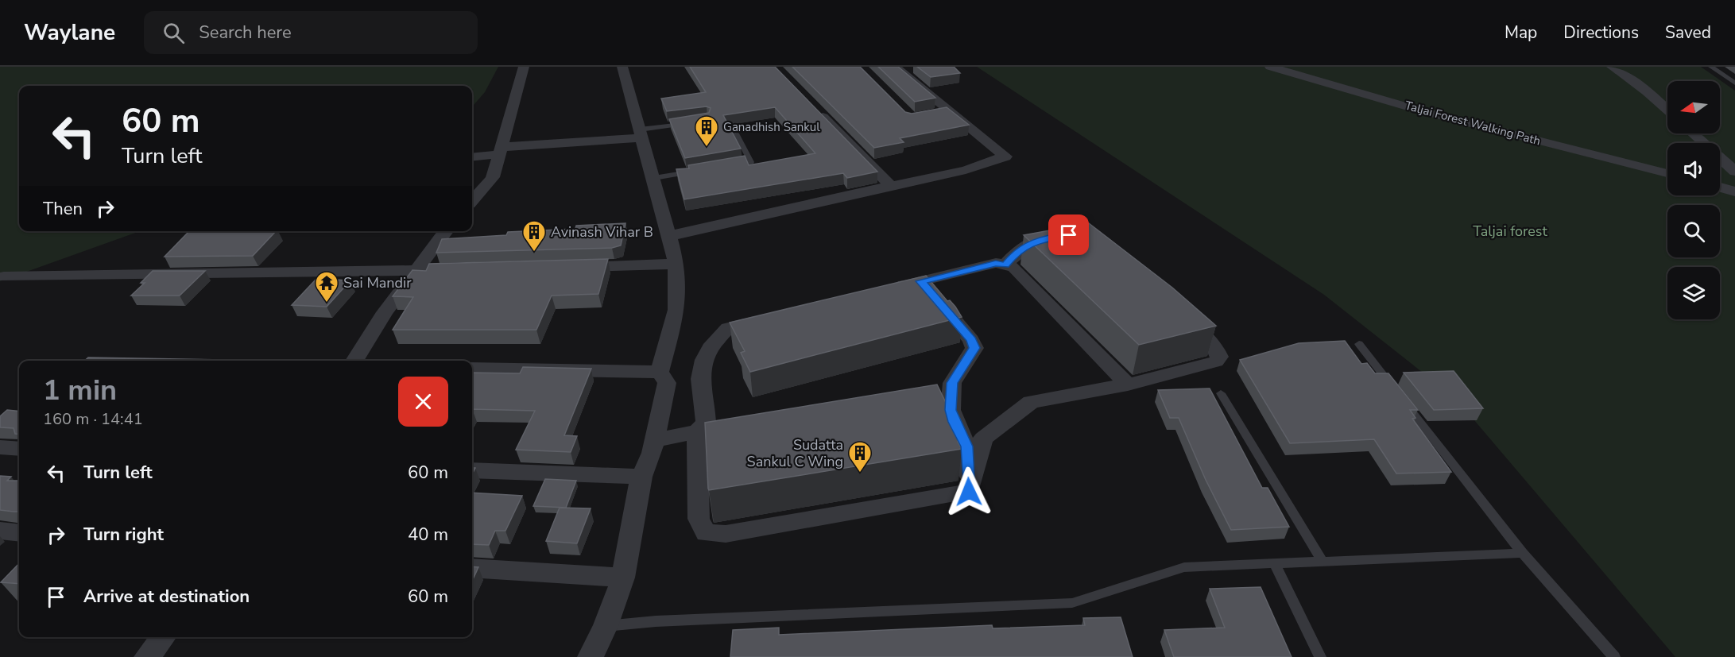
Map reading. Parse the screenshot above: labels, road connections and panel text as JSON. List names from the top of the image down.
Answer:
{
  "streets": {
    "street": ["Taljai Forest Walking Path"]
  },
  "parks": ["Taljai forest"],
  "places": {
    "building": ["Ganadhish Sankul", "Avinash Vihar B", "Sudatta Sankul C Wing"],
    "temple": ["Sai Mandir"]
  },
  "north": "left",
  "page": {
    "header": "Waylane",
    "search": "Search here",
    "nav": ["Map", "Directions", "Saved"],
    "turn": ["60 m", "Turn left"],
    "then": "Then",
    "heading": ["1 min", "160 m · 14:41"],
    "list": [
      {
        "name": "Turn left",
        "value": "60 m"
      },
      {
        "name": "Turn right",
        "value": "40 m"
      },
      {
        "name": "Arrive at destination",
        "value": "60 m"
      }
    ]
  }
}
